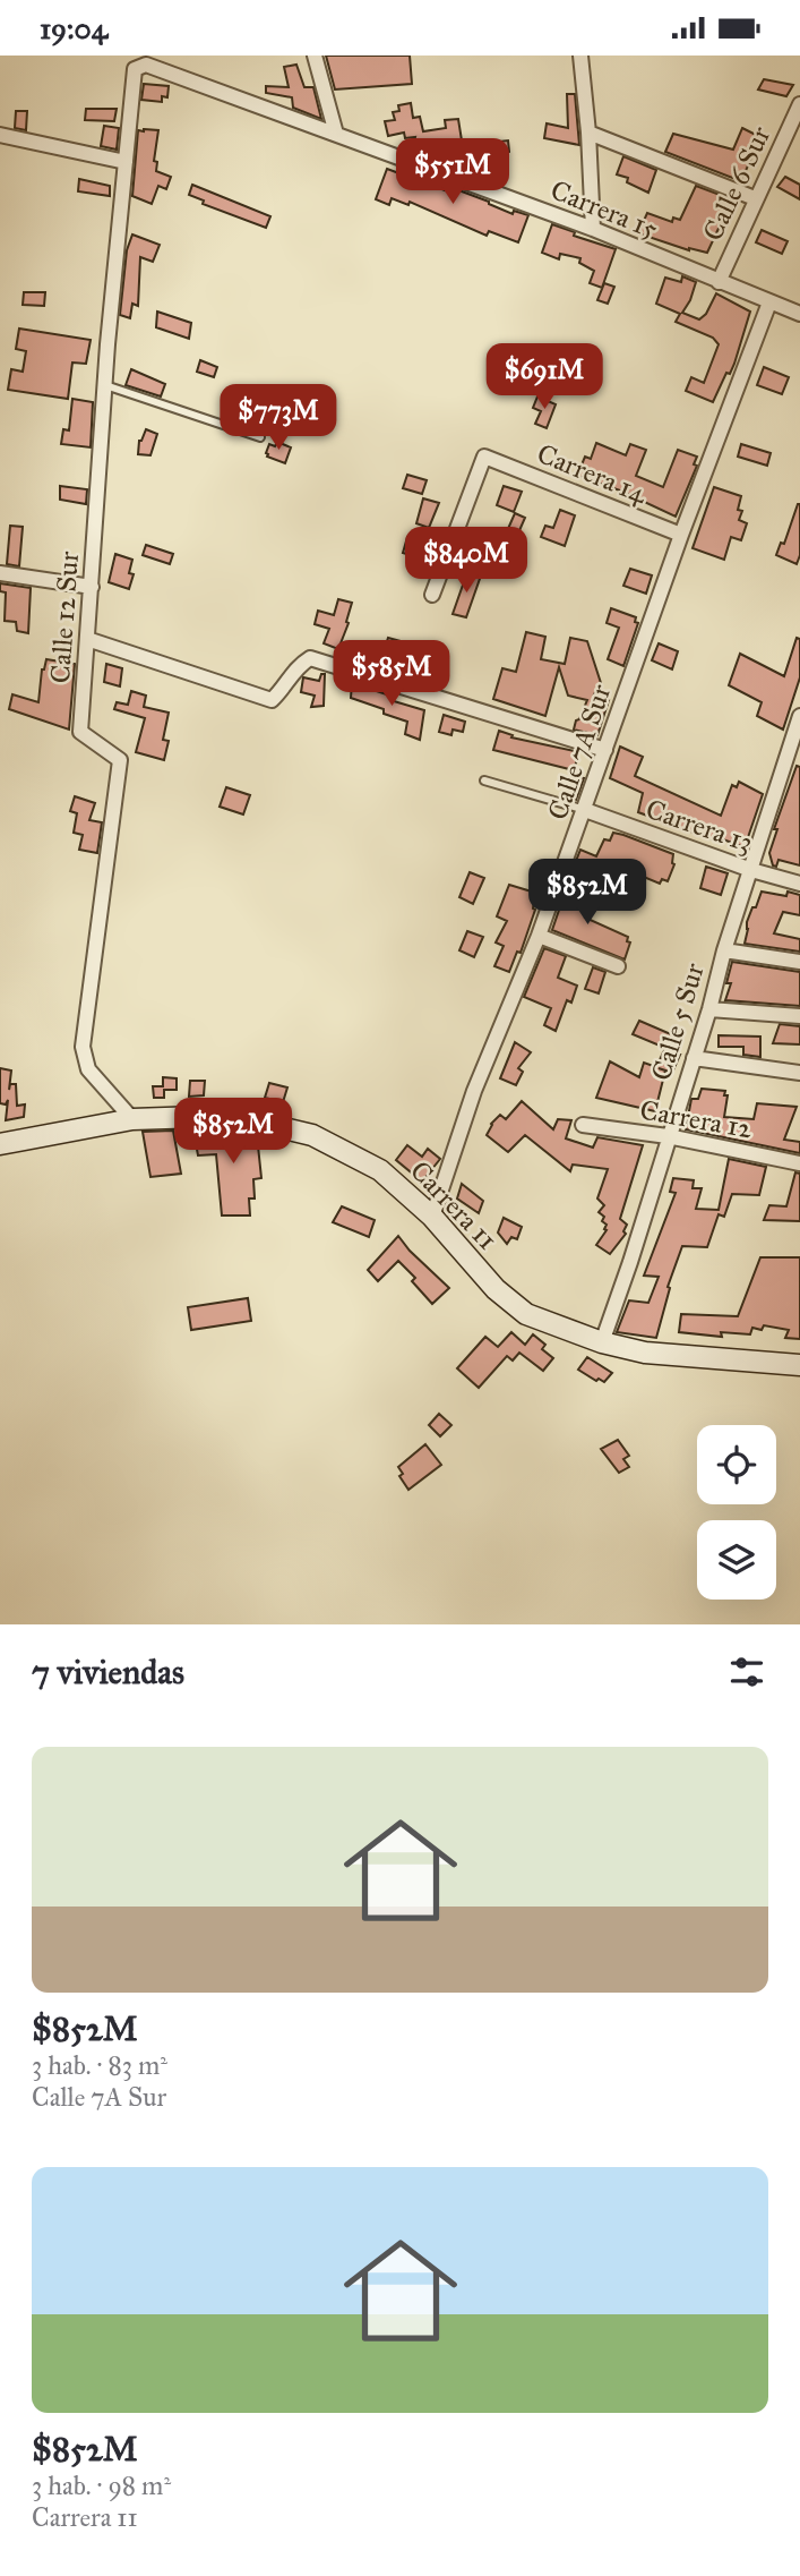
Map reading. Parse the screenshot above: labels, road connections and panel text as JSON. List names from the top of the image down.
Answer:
{
  "streets": {
    "main road": ["Carrera 11"],
    "street": [
      "Calle 6 Sur",
      "Carrera 15",
      "Carrera 14",
      "Calle 12 Sur",
      "Calle 7A Sur",
      "Carrera 13",
      "Calle 5 Sur",
      "Carrera 12"
    ]
  },
  "crossings": [
    ["Calle 6 Sur", "Carrera 15"],
    ["Carrera 15", "Calle 12 Sur"],
    ["Carrera 15", "Calle 7A Sur"],
    ["Carrera 14", "Calle 7A Sur"],
    ["Calle 12 Sur", "Carrera 11"],
    ["Calle 7A Sur", "Carrera 13"],
    ["Calle 7A Sur", "Carrera 11"],
    ["Carrera 13", "Calle 5 Sur"],
    ["Calle 5 Sur", "Carrera 12"],
    ["Calle 5 Sur", "Carrera 11"]
  ],
  "page": {
    "status": "19:04",
    "price": [
      "$551M",
      "$691M",
      "$773M",
      "$840M",
      "$585M",
      "$852M",
      "$852M"
    ],
    "heading": "7 viviendas",
    "list": [
      {
        "name": "$852M",
        "note": "3 hab. · 83 m² · Calle 7A Sur"
      },
      {
        "name": "$852M",
        "note": "3 hab. · 98 m² · Carrera 11"
      }
    ]
  }
}
